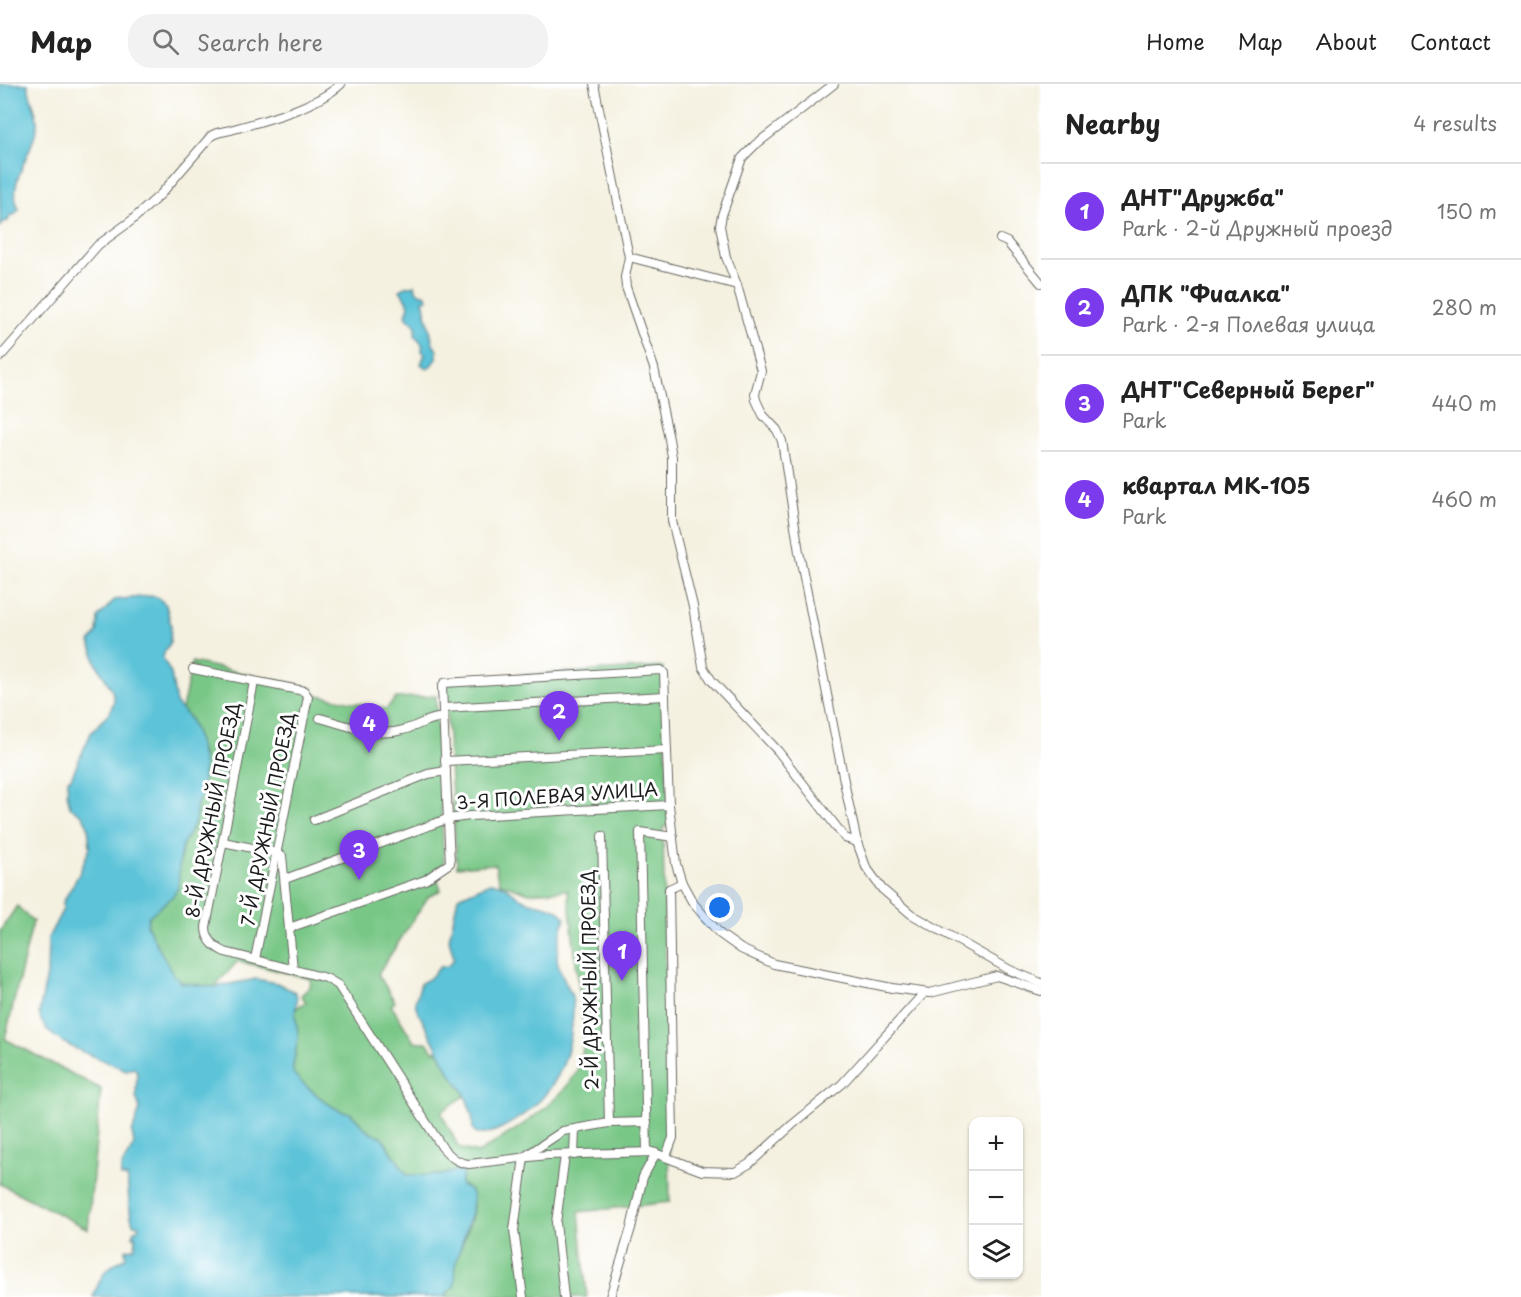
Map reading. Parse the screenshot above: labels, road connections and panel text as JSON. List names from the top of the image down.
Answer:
{
  "streets": {
    "street": [
      "3-Я ПОЛЕВАЯ УЛИЦА",
      "8-Й ДРУЖНЫЙ ПРОЕЗД",
      "7-Й ДРУЖНЫЙ ПРОЕЗД",
      "2-Й ДРУЖНЫЙ ПРОЕЗД"
    ]
  },
  "crossings": [
    ["8-Й ДРУЖНЫЙ ПРОЕЗД", "7-Й ДРУЖНЫЙ ПРОЕЗД"]
  ],
  "page": {
    "header": "Map",
    "search": "Search here",
    "nav": [
      "Home",
      "Map",
      "About",
      "Contact"
    ],
    "heading": ["Nearby", "4 results"],
    "list": [
      {
        "mark": "1",
        "name": "ДНТ\"Дружба\"",
        "note": "Park · 2-й Дружный проезд",
        "value": "150 m"
      },
      {
        "mark": "2",
        "name": "ДПК \"Фиалка\"",
        "note": "Park · 2-я Полевая улица",
        "value": "280 m"
      },
      {
        "mark": "3",
        "name": "ДНТ\"Северный Берег\"",
        "note": "Park",
        "value": "440 m"
      },
      {
        "mark": "4",
        "name": "квартал МК-105",
        "note": "Park",
        "value": "460 m"
      }
    ],
    "pins": [
      "2",
      "4",
      "3",
      "1"
    ],
    "map_buttons": ["+", "−"]
  }
}
